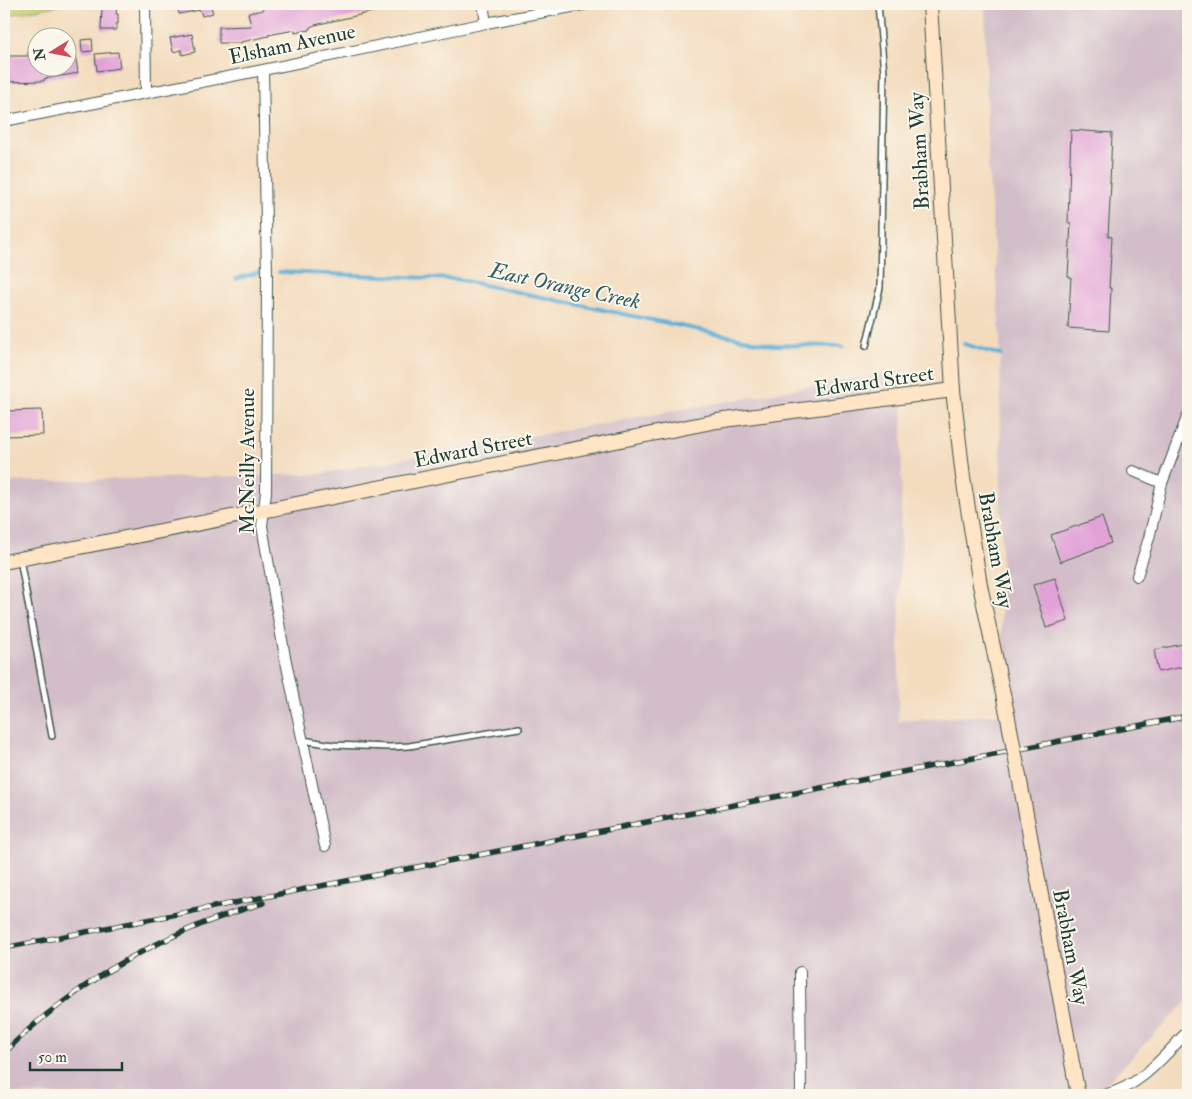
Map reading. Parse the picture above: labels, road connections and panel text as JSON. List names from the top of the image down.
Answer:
{
  "streets": {
    "main road": ["Brabham Way", "Edward Street"],
    "street": ["Elsham Avenue", "McNeilly Avenue"]
  },
  "crossings": [
    ["Elsham Avenue", "McNeilly Avenue"],
    ["Brabham Way", "Edward Street"],
    ["Edward Street", "McNeilly Avenue"]
  ],
  "water": ["East Orange Creek"],
  "scale_bar": "50 m",
  "north": "left"
}
